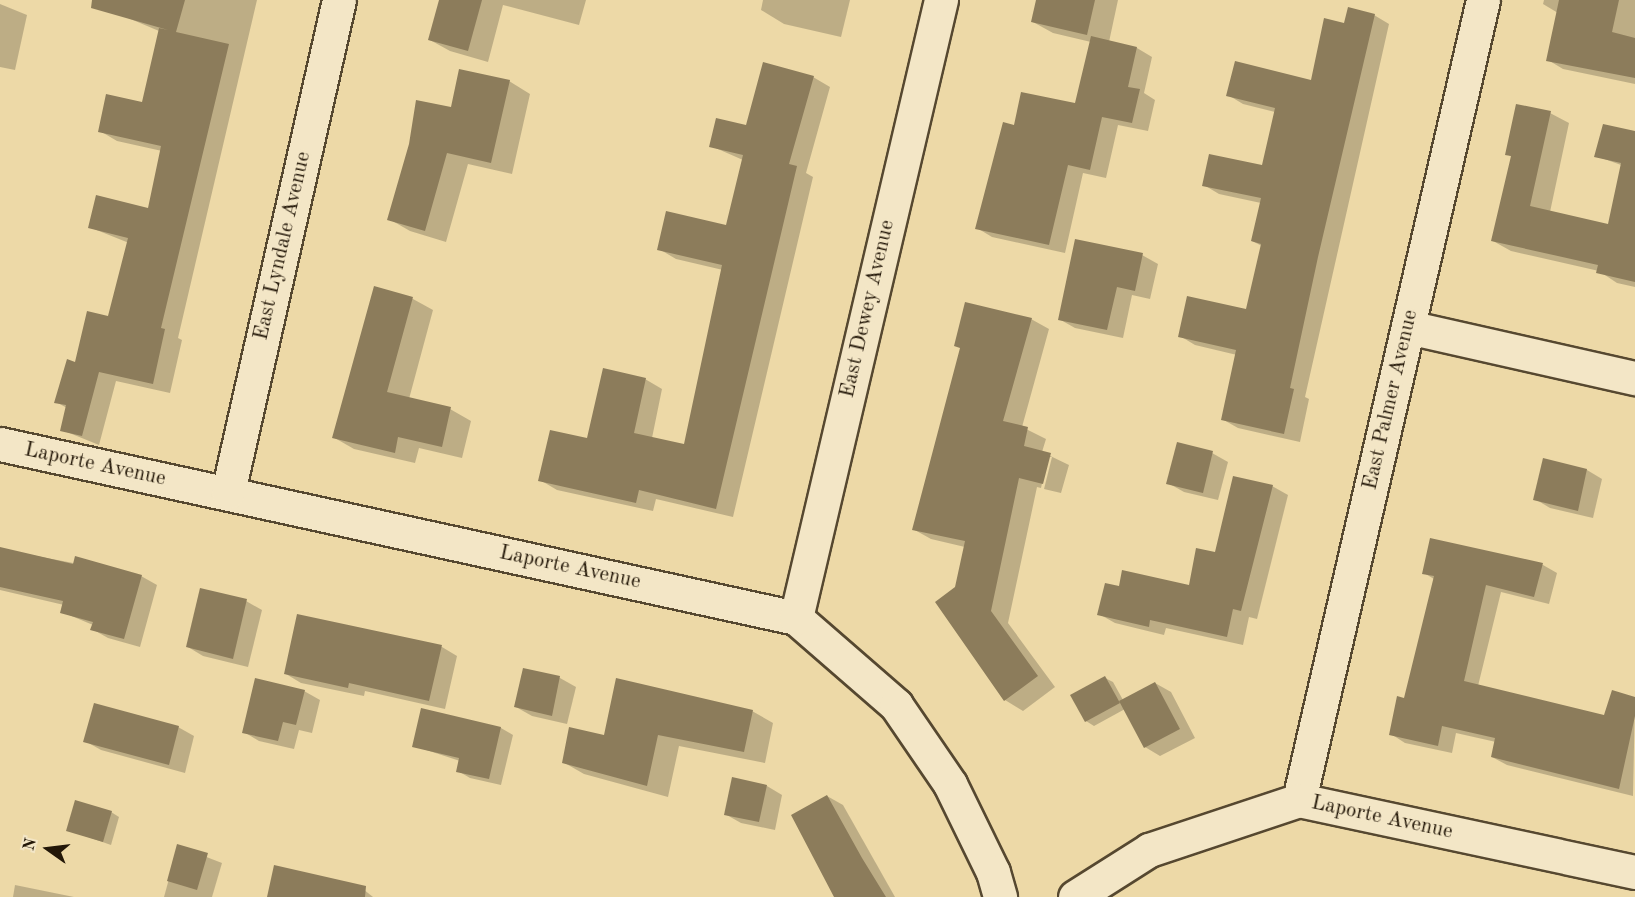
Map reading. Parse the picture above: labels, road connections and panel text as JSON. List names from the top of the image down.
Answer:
{
  "streets": {
    "street": [
      "East Lyndale Avenue",
      "East Dewey Avenue",
      "East Palmer Avenue",
      "Laporte Avenue"
    ]
  },
  "crossings": [
    ["East Lyndale Avenue", "Laporte Avenue"],
    ["East Dewey Avenue", "Laporte Avenue"],
    ["East Palmer Avenue", "Laporte Avenue"]
  ],
  "north": "left"
}
